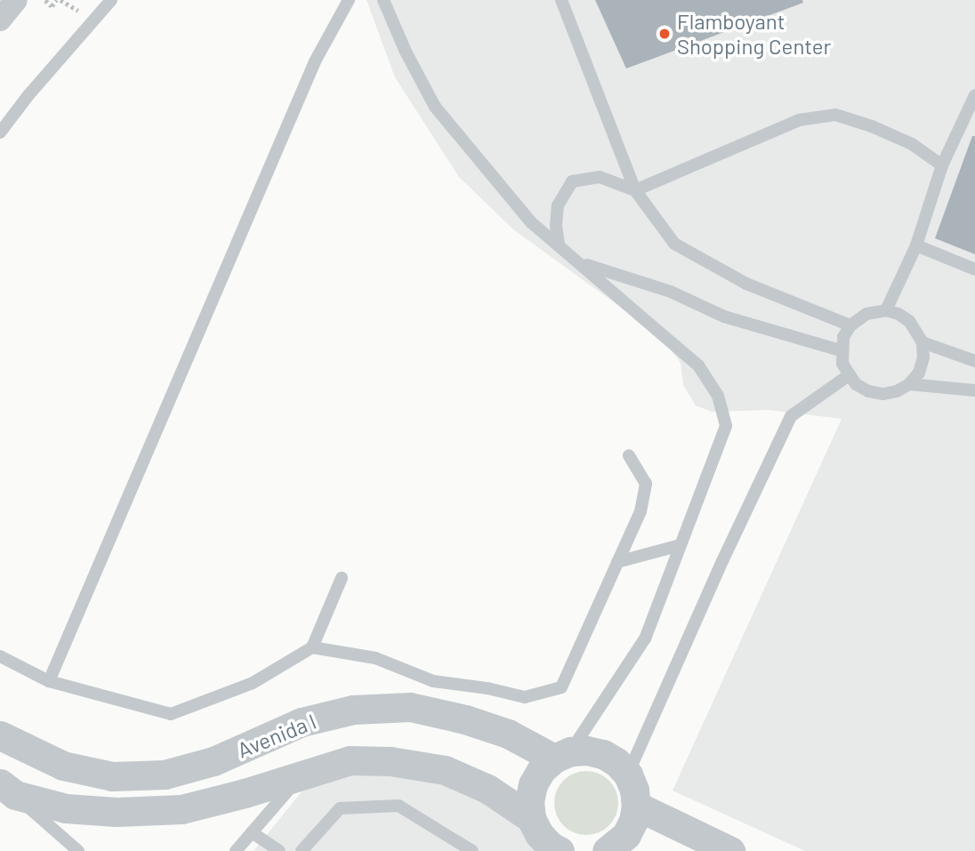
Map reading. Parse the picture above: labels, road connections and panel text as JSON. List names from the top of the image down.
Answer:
{
  "streets": {
    "street": ["Avenida I"]
  },
  "places": ["Flamboyant Shopping Center"]
}
